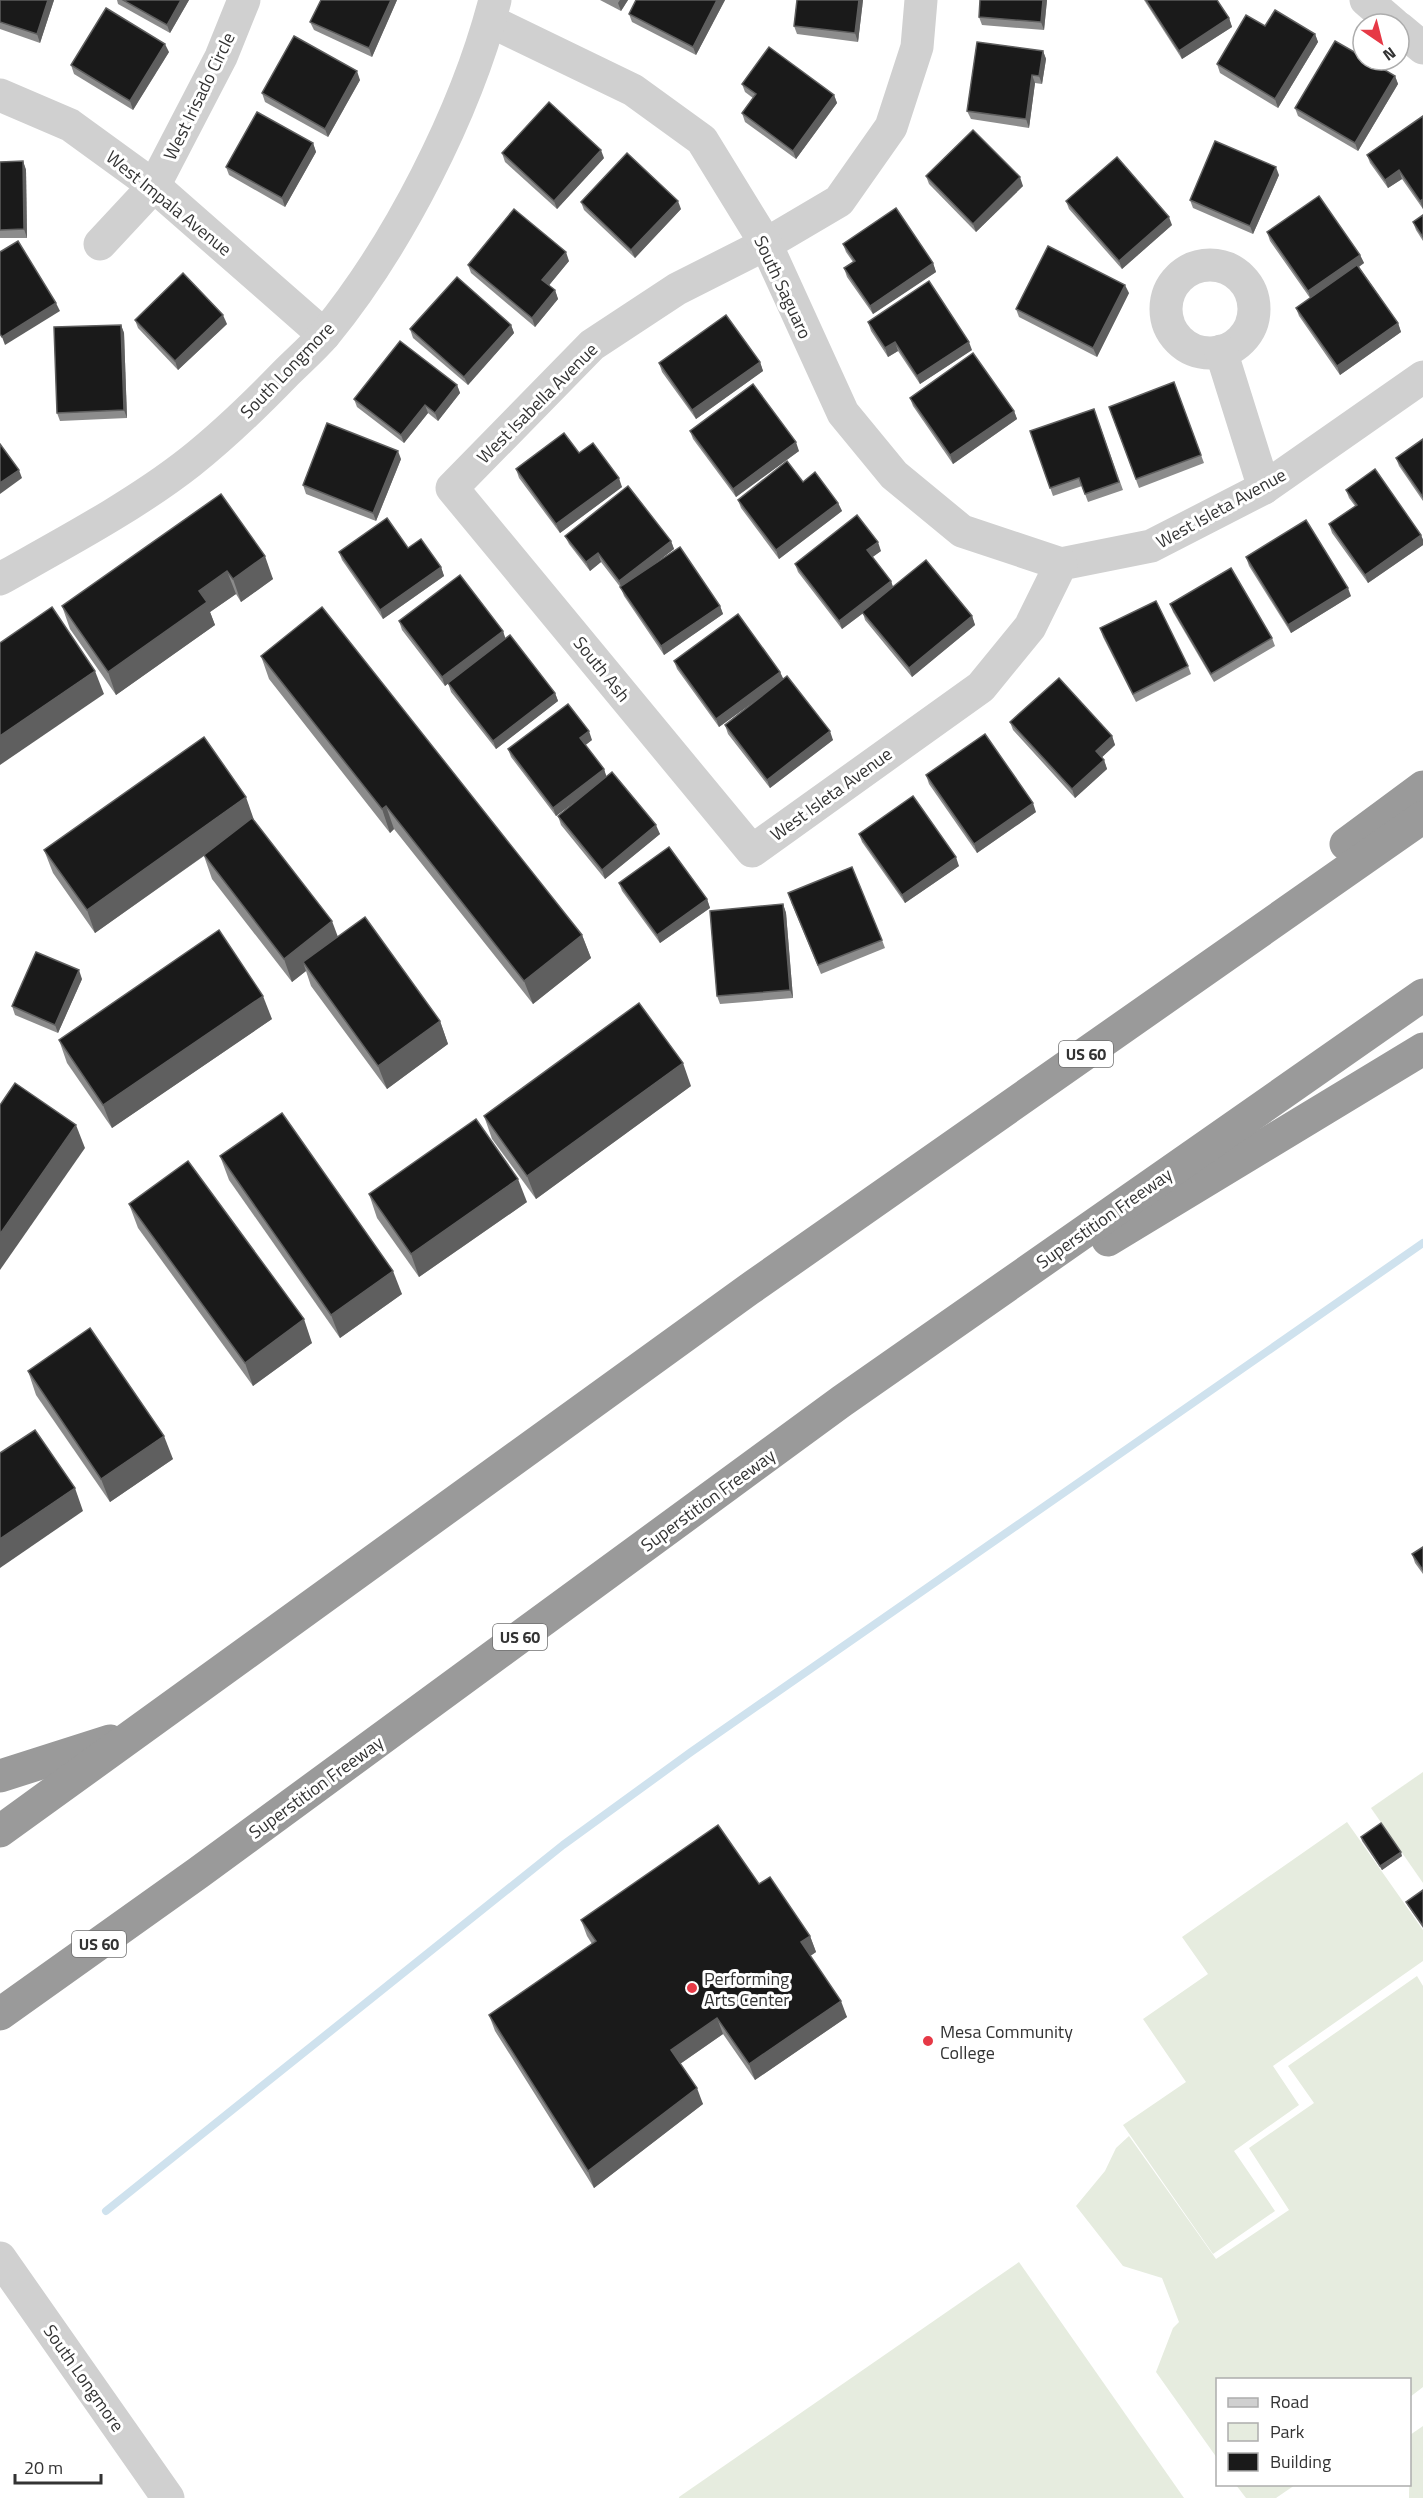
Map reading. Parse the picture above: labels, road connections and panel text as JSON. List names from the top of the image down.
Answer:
{
  "streets": {
    "highway": ["US 60", "Superstition Freeway"],
    "street": [
      "West Irisado Circle",
      "West Impala Avenue",
      "South Saguaro",
      "South Longmore",
      "West Isabella Avenue",
      "West Isleta Avenue",
      "South Ash"
    ]
  },
  "crossings": [
    ["West Irisado Circle", "West Impala Avenue"],
    ["West Impala Avenue", "South Longmore"],
    ["South Saguaro", "South Longmore"],
    ["South Saguaro", "West Isabella Avenue"],
    ["South Saguaro", "West Isleta Avenue"],
    ["West Isabella Avenue", "South Ash"],
    ["West Isleta Avenue", "South Ash"]
  ],
  "places": ["Performing Arts Center", "Mesa Community College"],
  "legend": ["Road", "Park", "Building"],
  "scale_bar": "20 m",
  "north": "bottom right"
}
